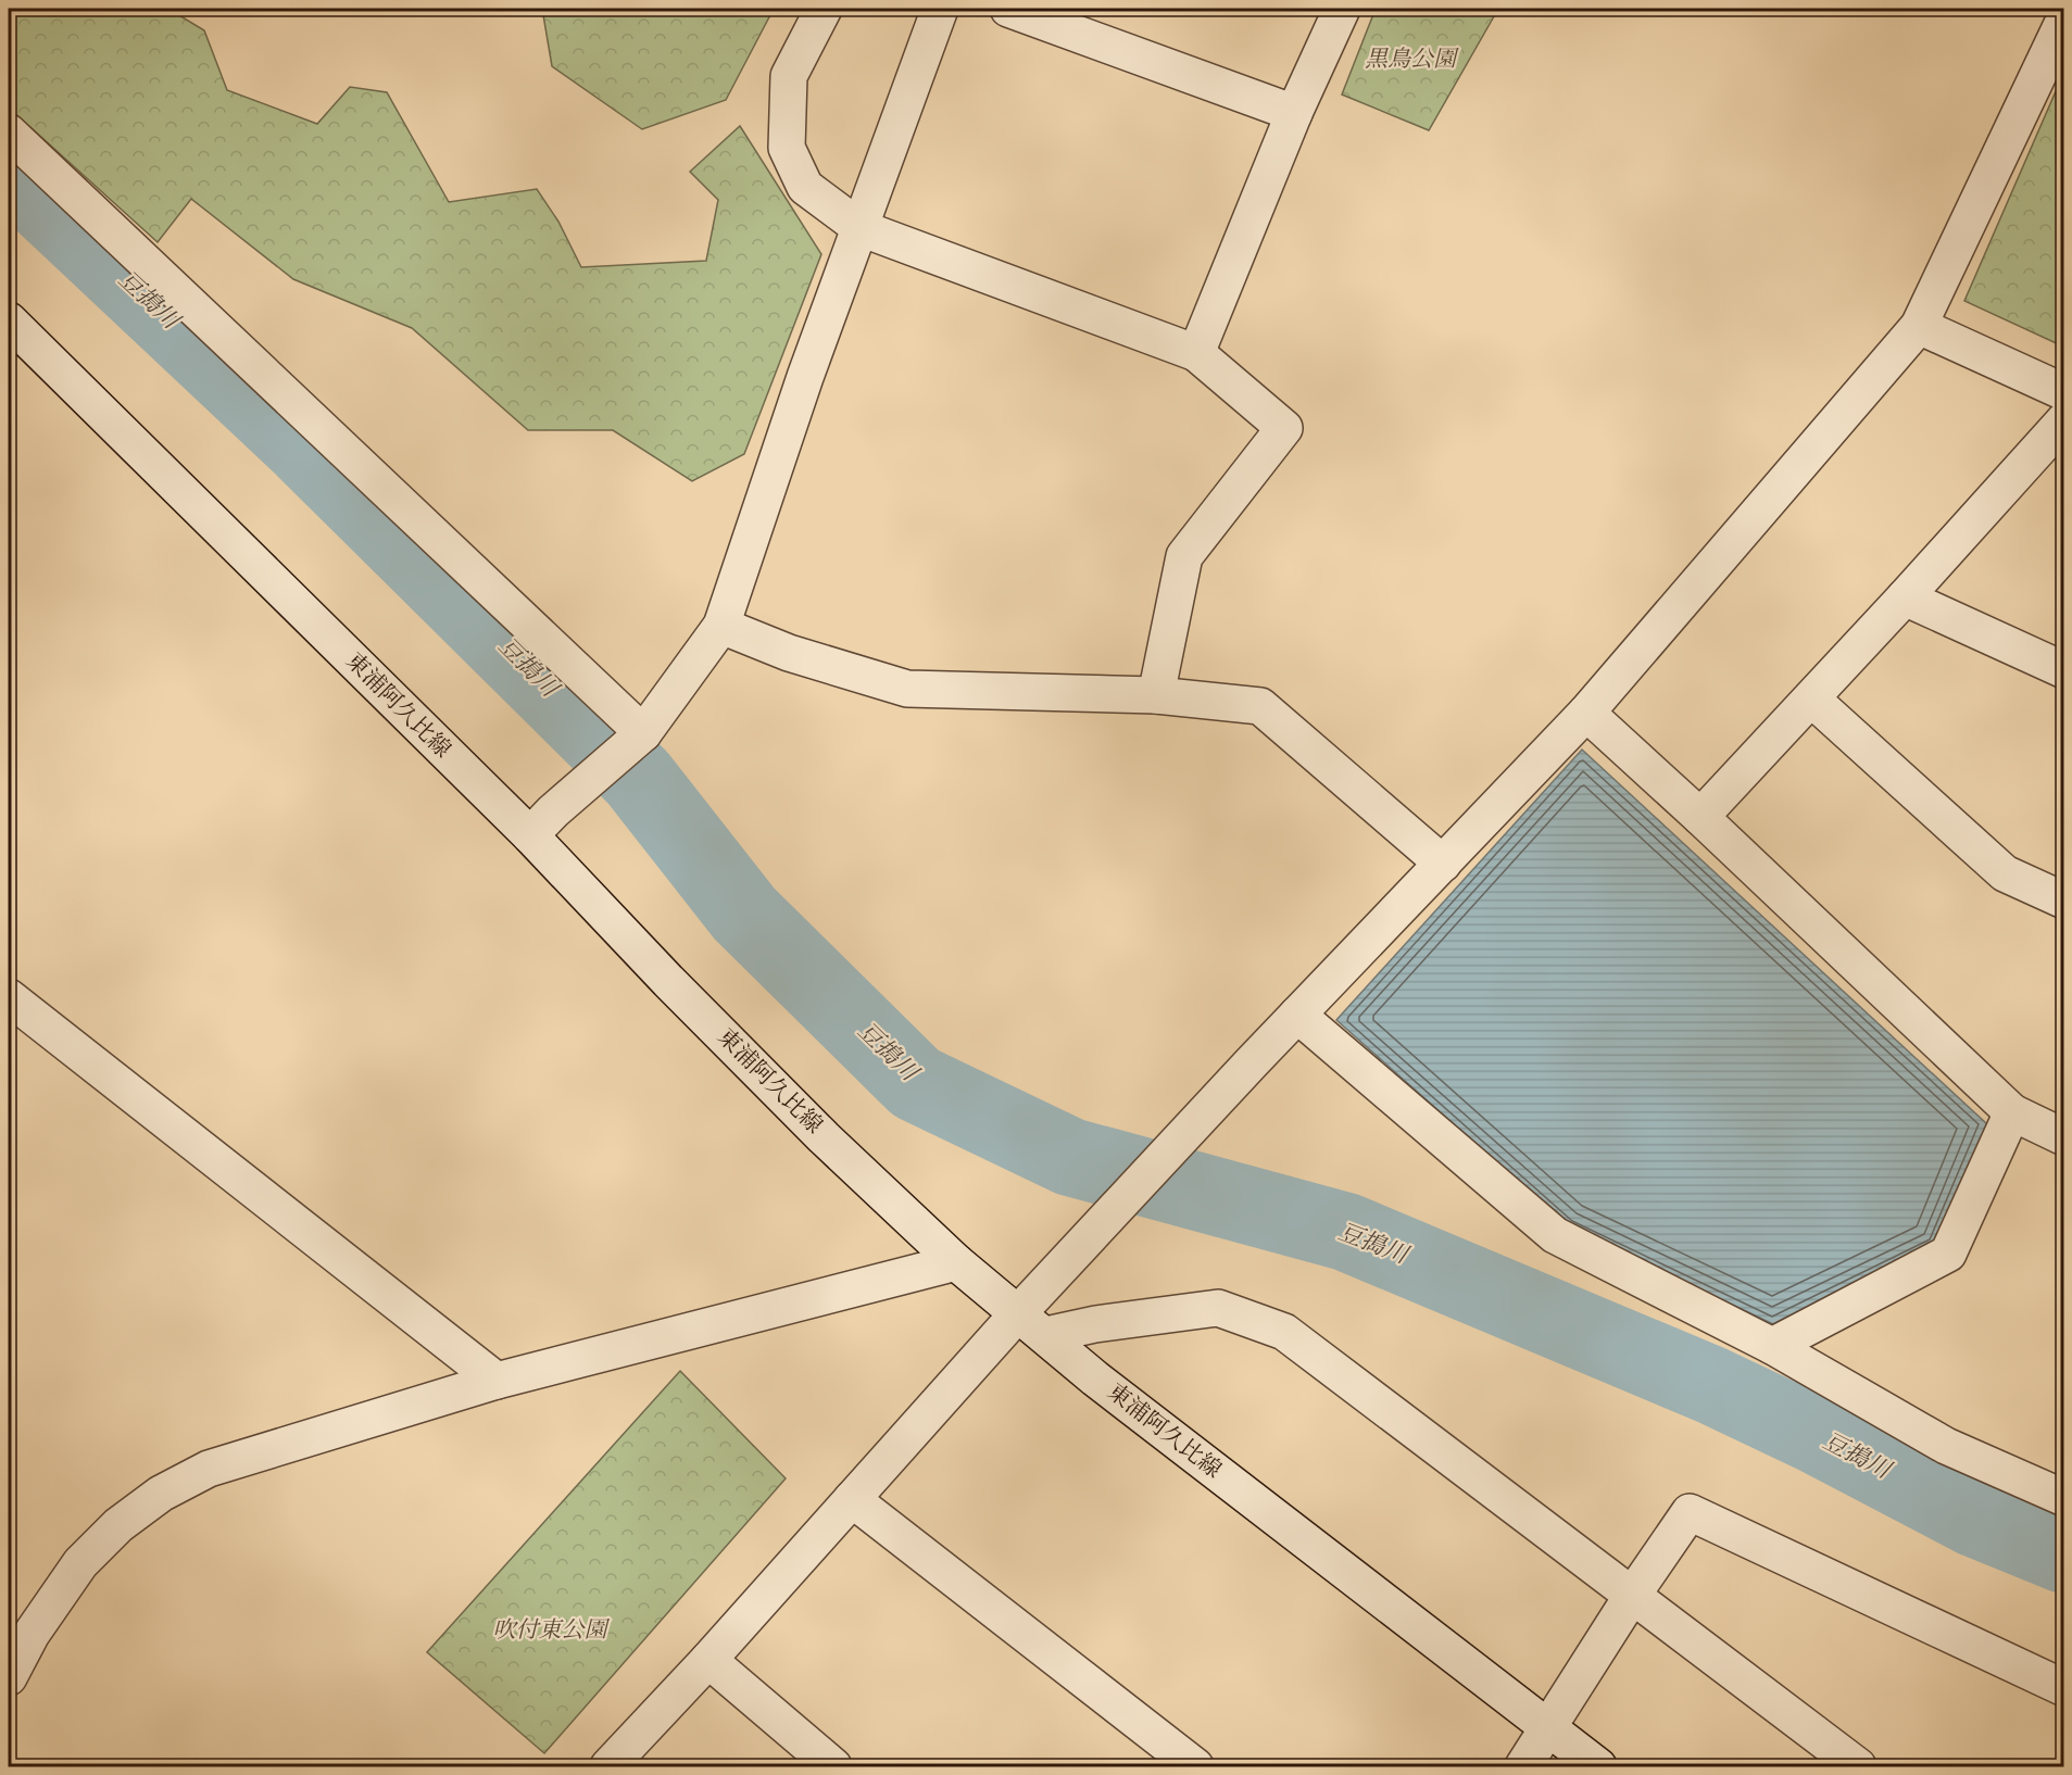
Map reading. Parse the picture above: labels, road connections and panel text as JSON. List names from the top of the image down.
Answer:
{
  "streets": {
    "street": ["東浦阿久比線"]
  },
  "water": ["豆搗川"],
  "parks": ["黒鳥公園", "吹付東公園"]
}
